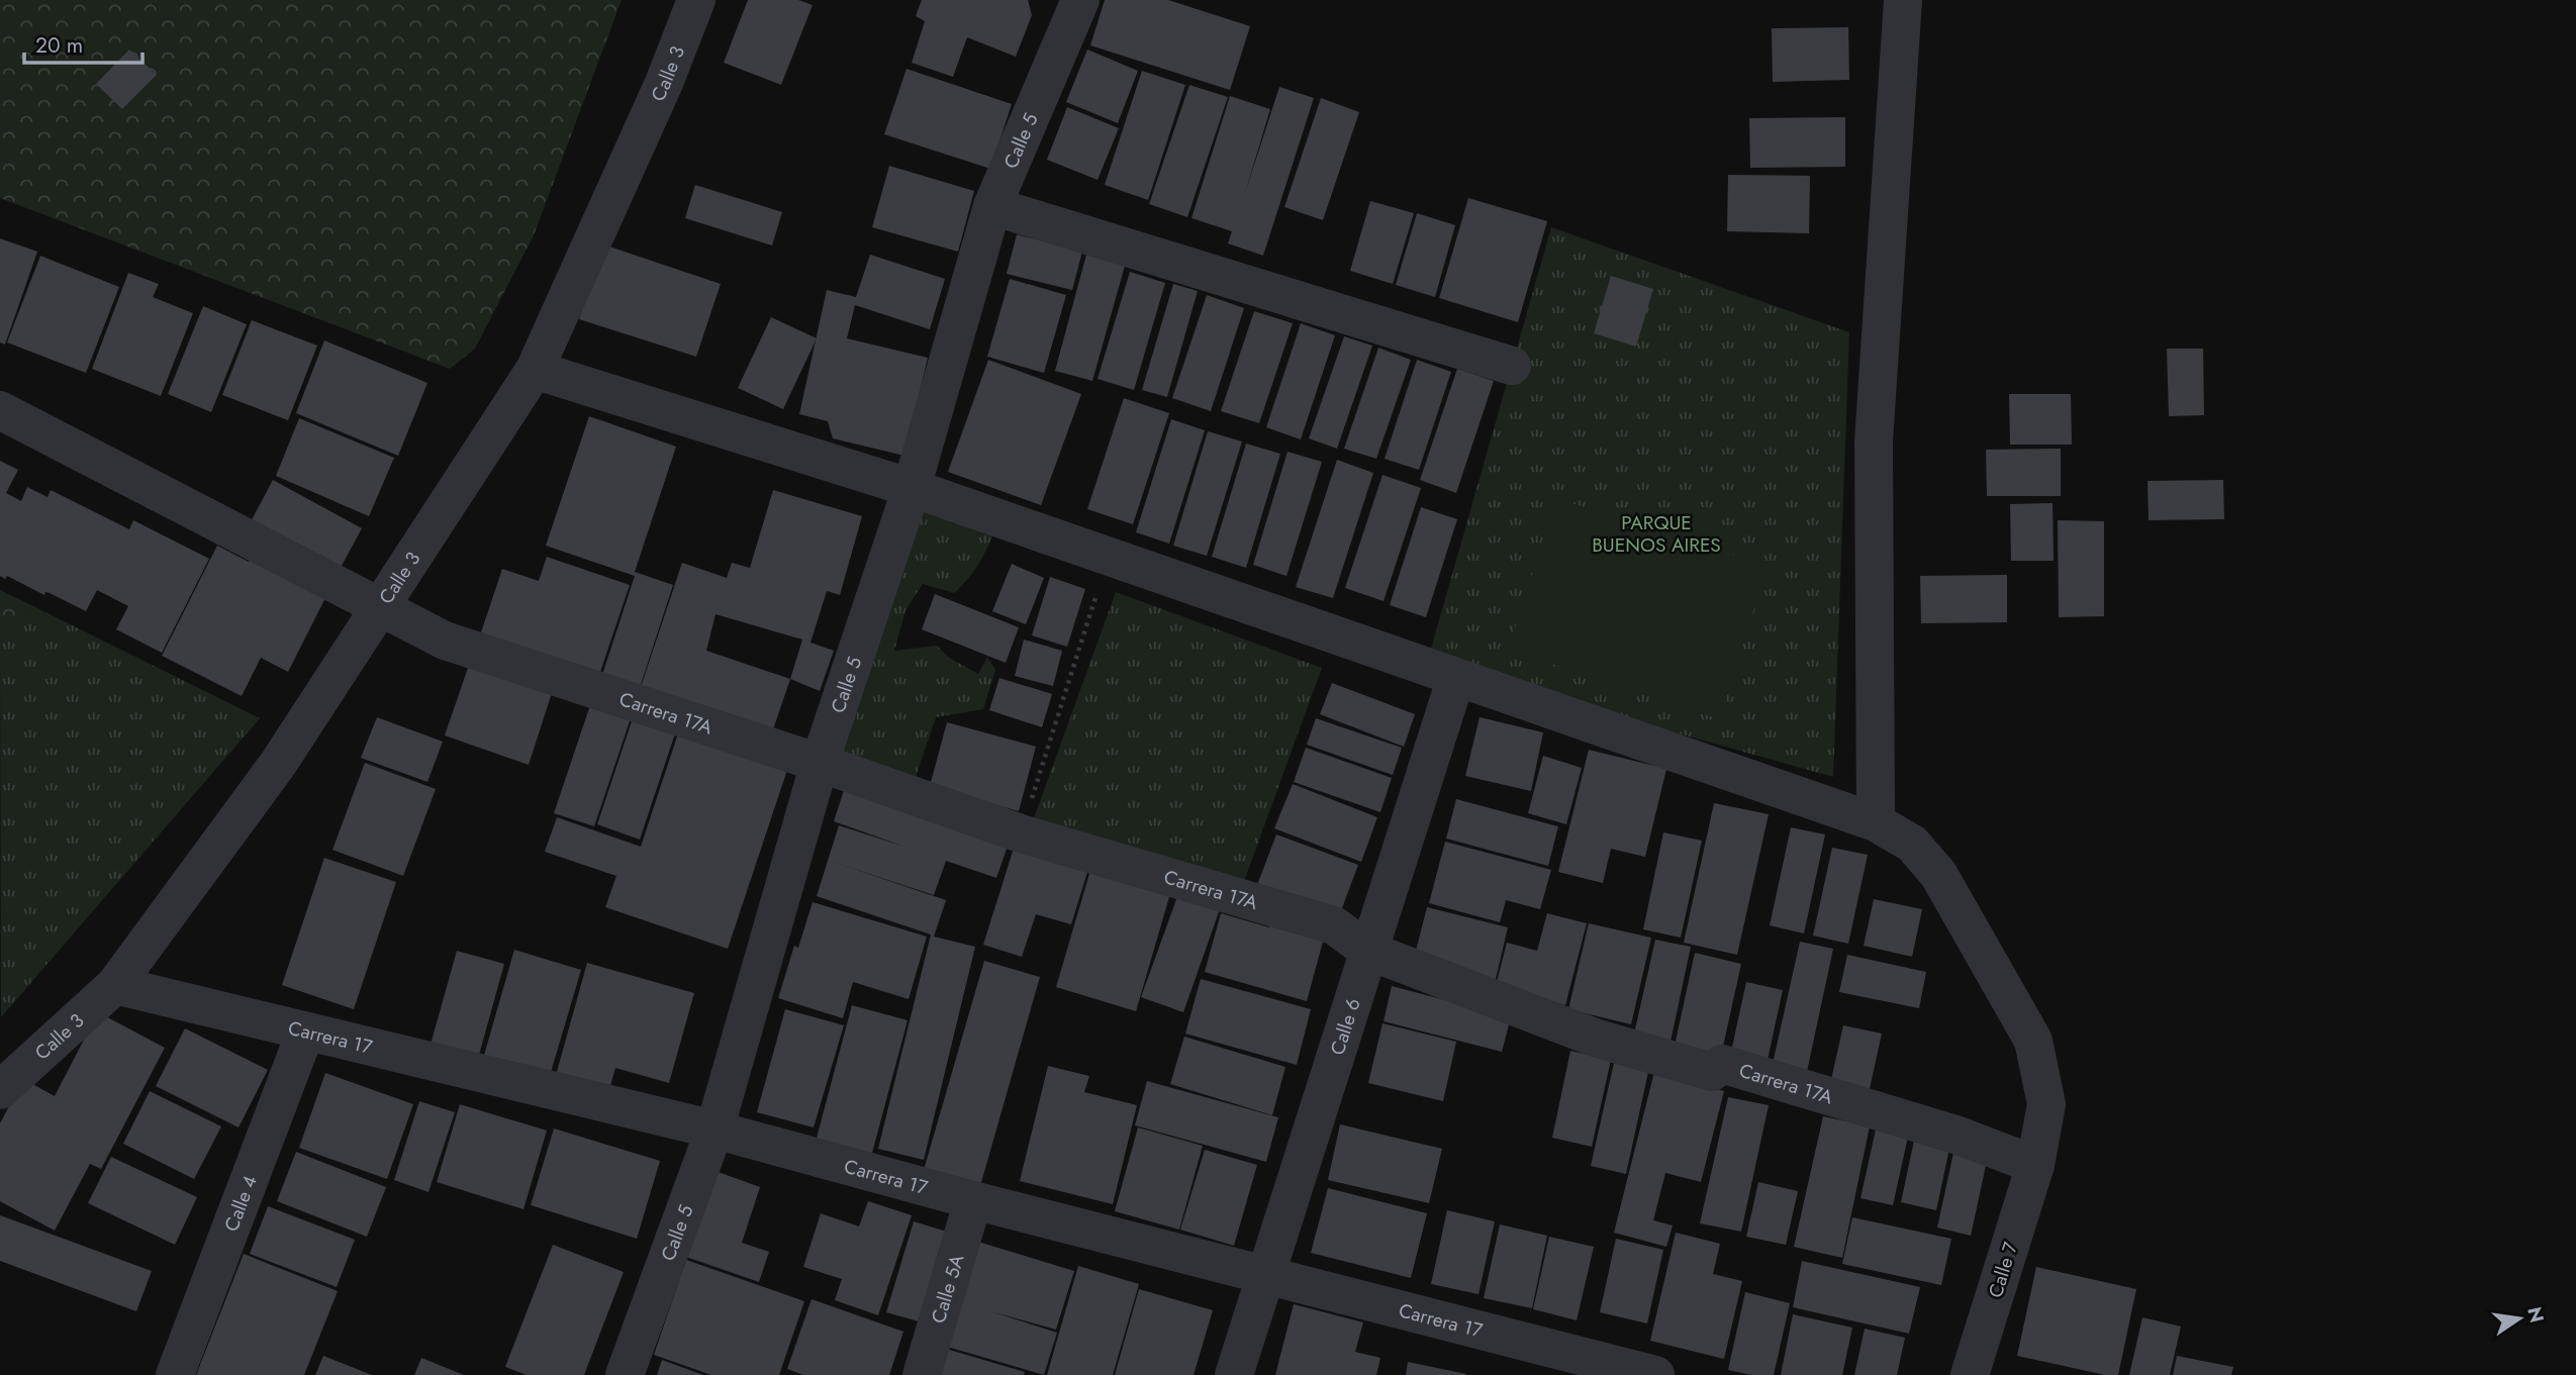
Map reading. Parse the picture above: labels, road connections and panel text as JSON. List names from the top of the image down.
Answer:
{
  "streets": {
    "street": [
      "Calle 3",
      "Calle 5",
      "Carrera 17A",
      "Calle 6",
      "Carrera 17",
      "Calle 4",
      "Calle 7",
      "Calle 5A"
    ]
  },
  "crossings": [
    ["Calle 3", "Carrera 17A"],
    ["Calle 3", "Carrera 17"],
    ["Calle 3", "Calle 7"],
    ["Calle 5", "Carrera 17A"],
    ["Calle 5", "Carrera 17"],
    ["Calle 5", "Calle 7"],
    ["Carrera 17A", "Calle 6"],
    ["Carrera 17A", "Calle 7"],
    ["Calle 6", "Carrera 17"],
    ["Calle 6", "Calle 7"],
    ["Carrera 17", "Calle 4"],
    ["Carrera 17", "Calle 5A"]
  ],
  "parks": ["PARQUE BUENOS AIRES"],
  "scale_bar": "20 m",
  "north": "right"
}
